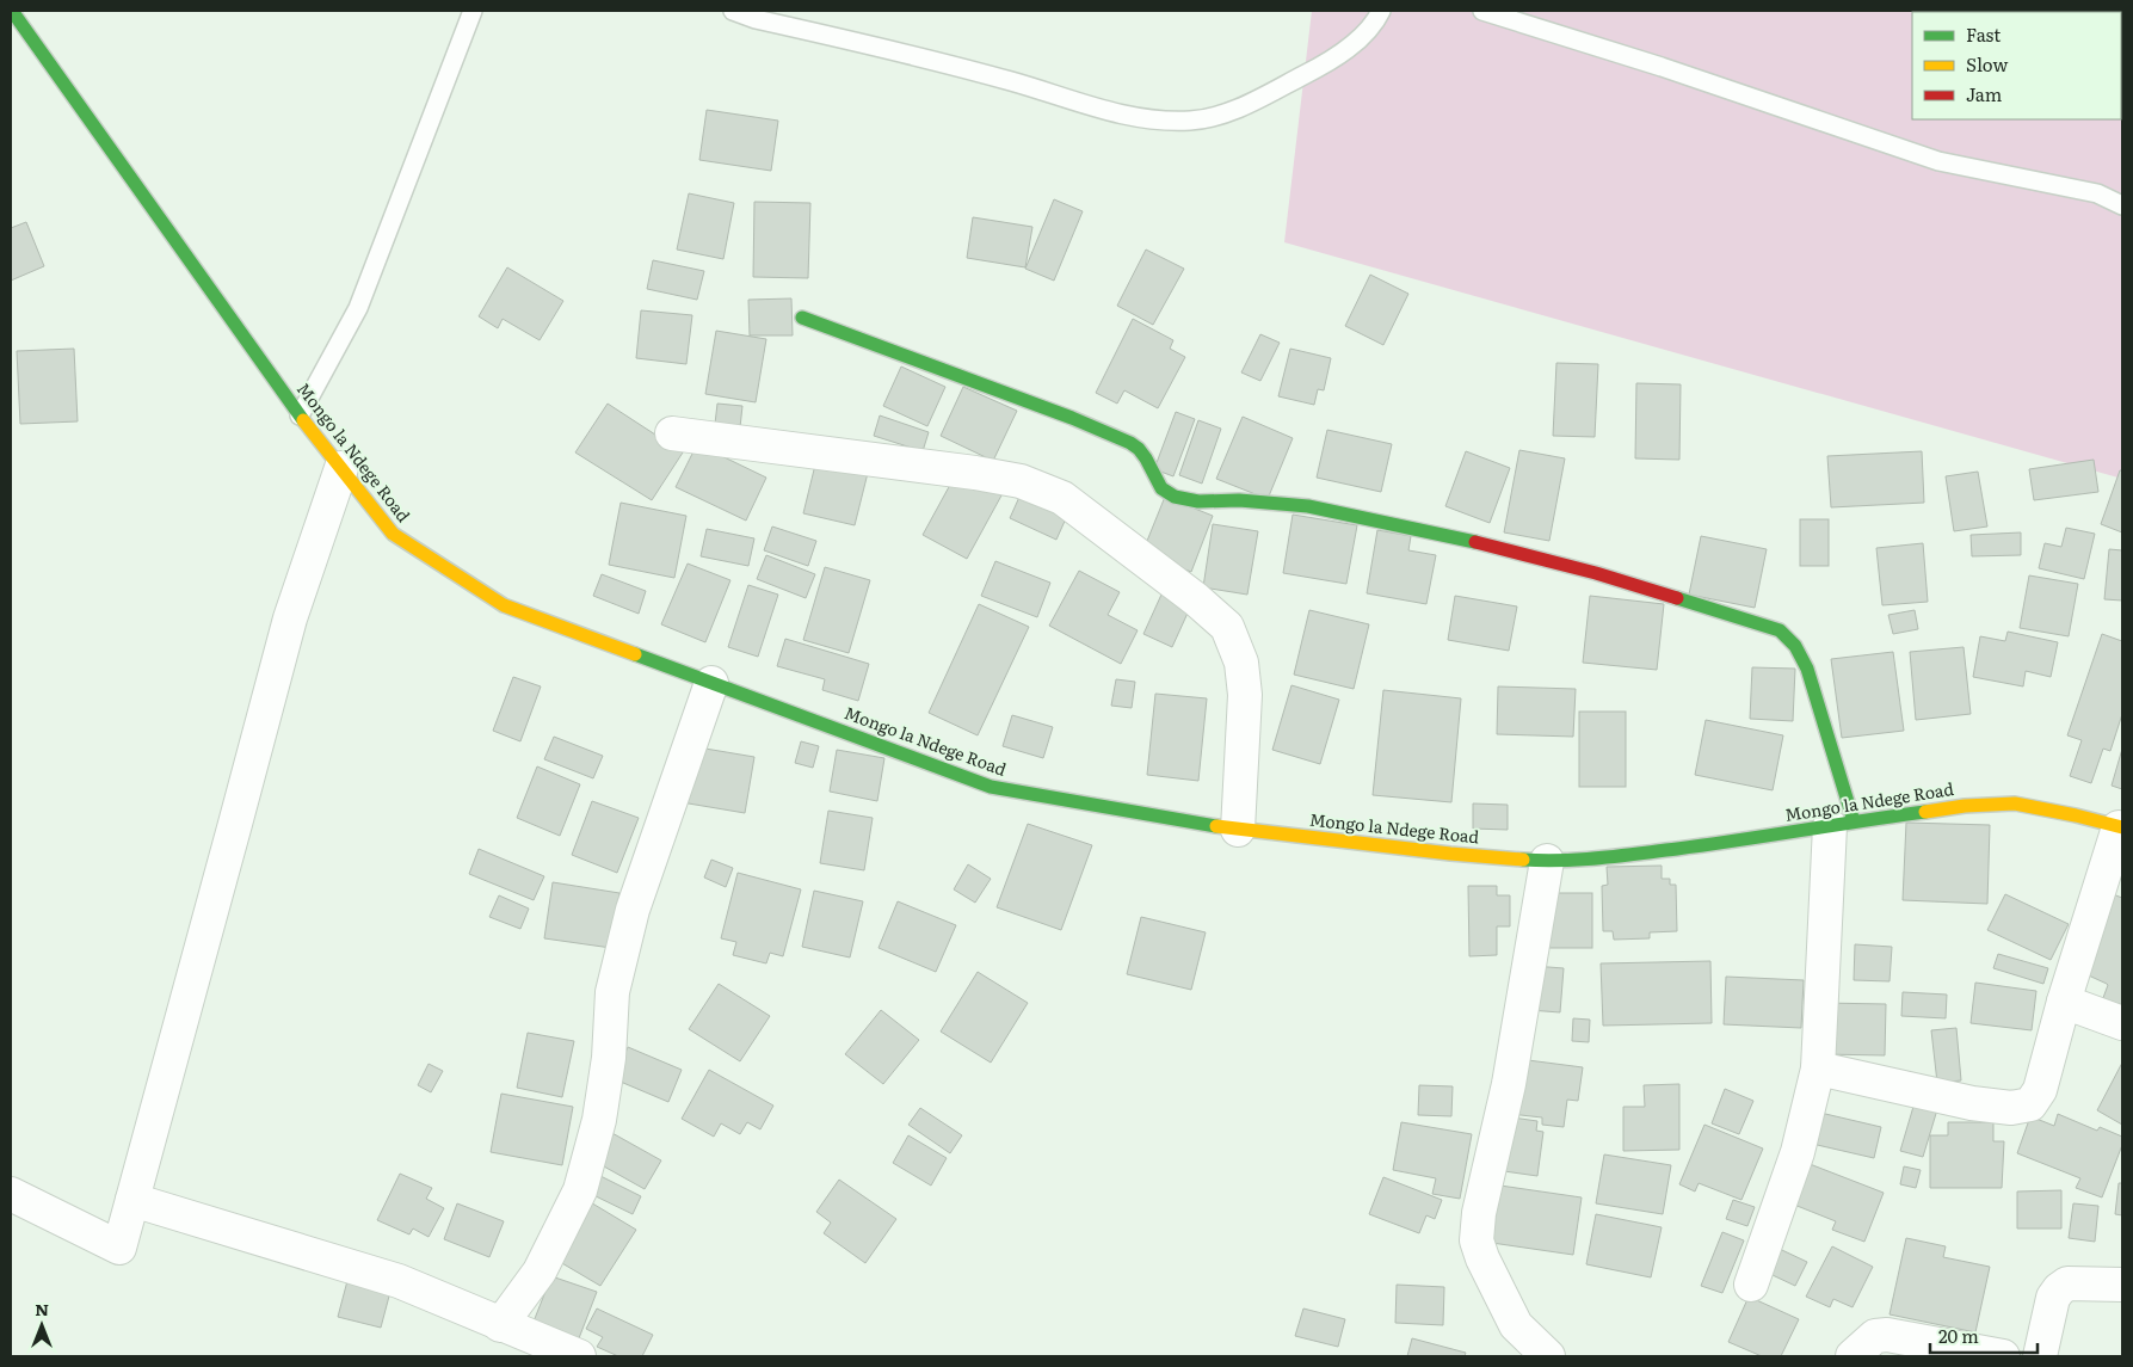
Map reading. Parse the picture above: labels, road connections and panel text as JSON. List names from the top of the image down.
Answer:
{
  "streets": {
    "street": ["Mongo la Ndege Road"]
  },
  "legend": ["Fast", "Slow", "Jam"],
  "scale_bar": "20 m",
  "north": "top"
}
